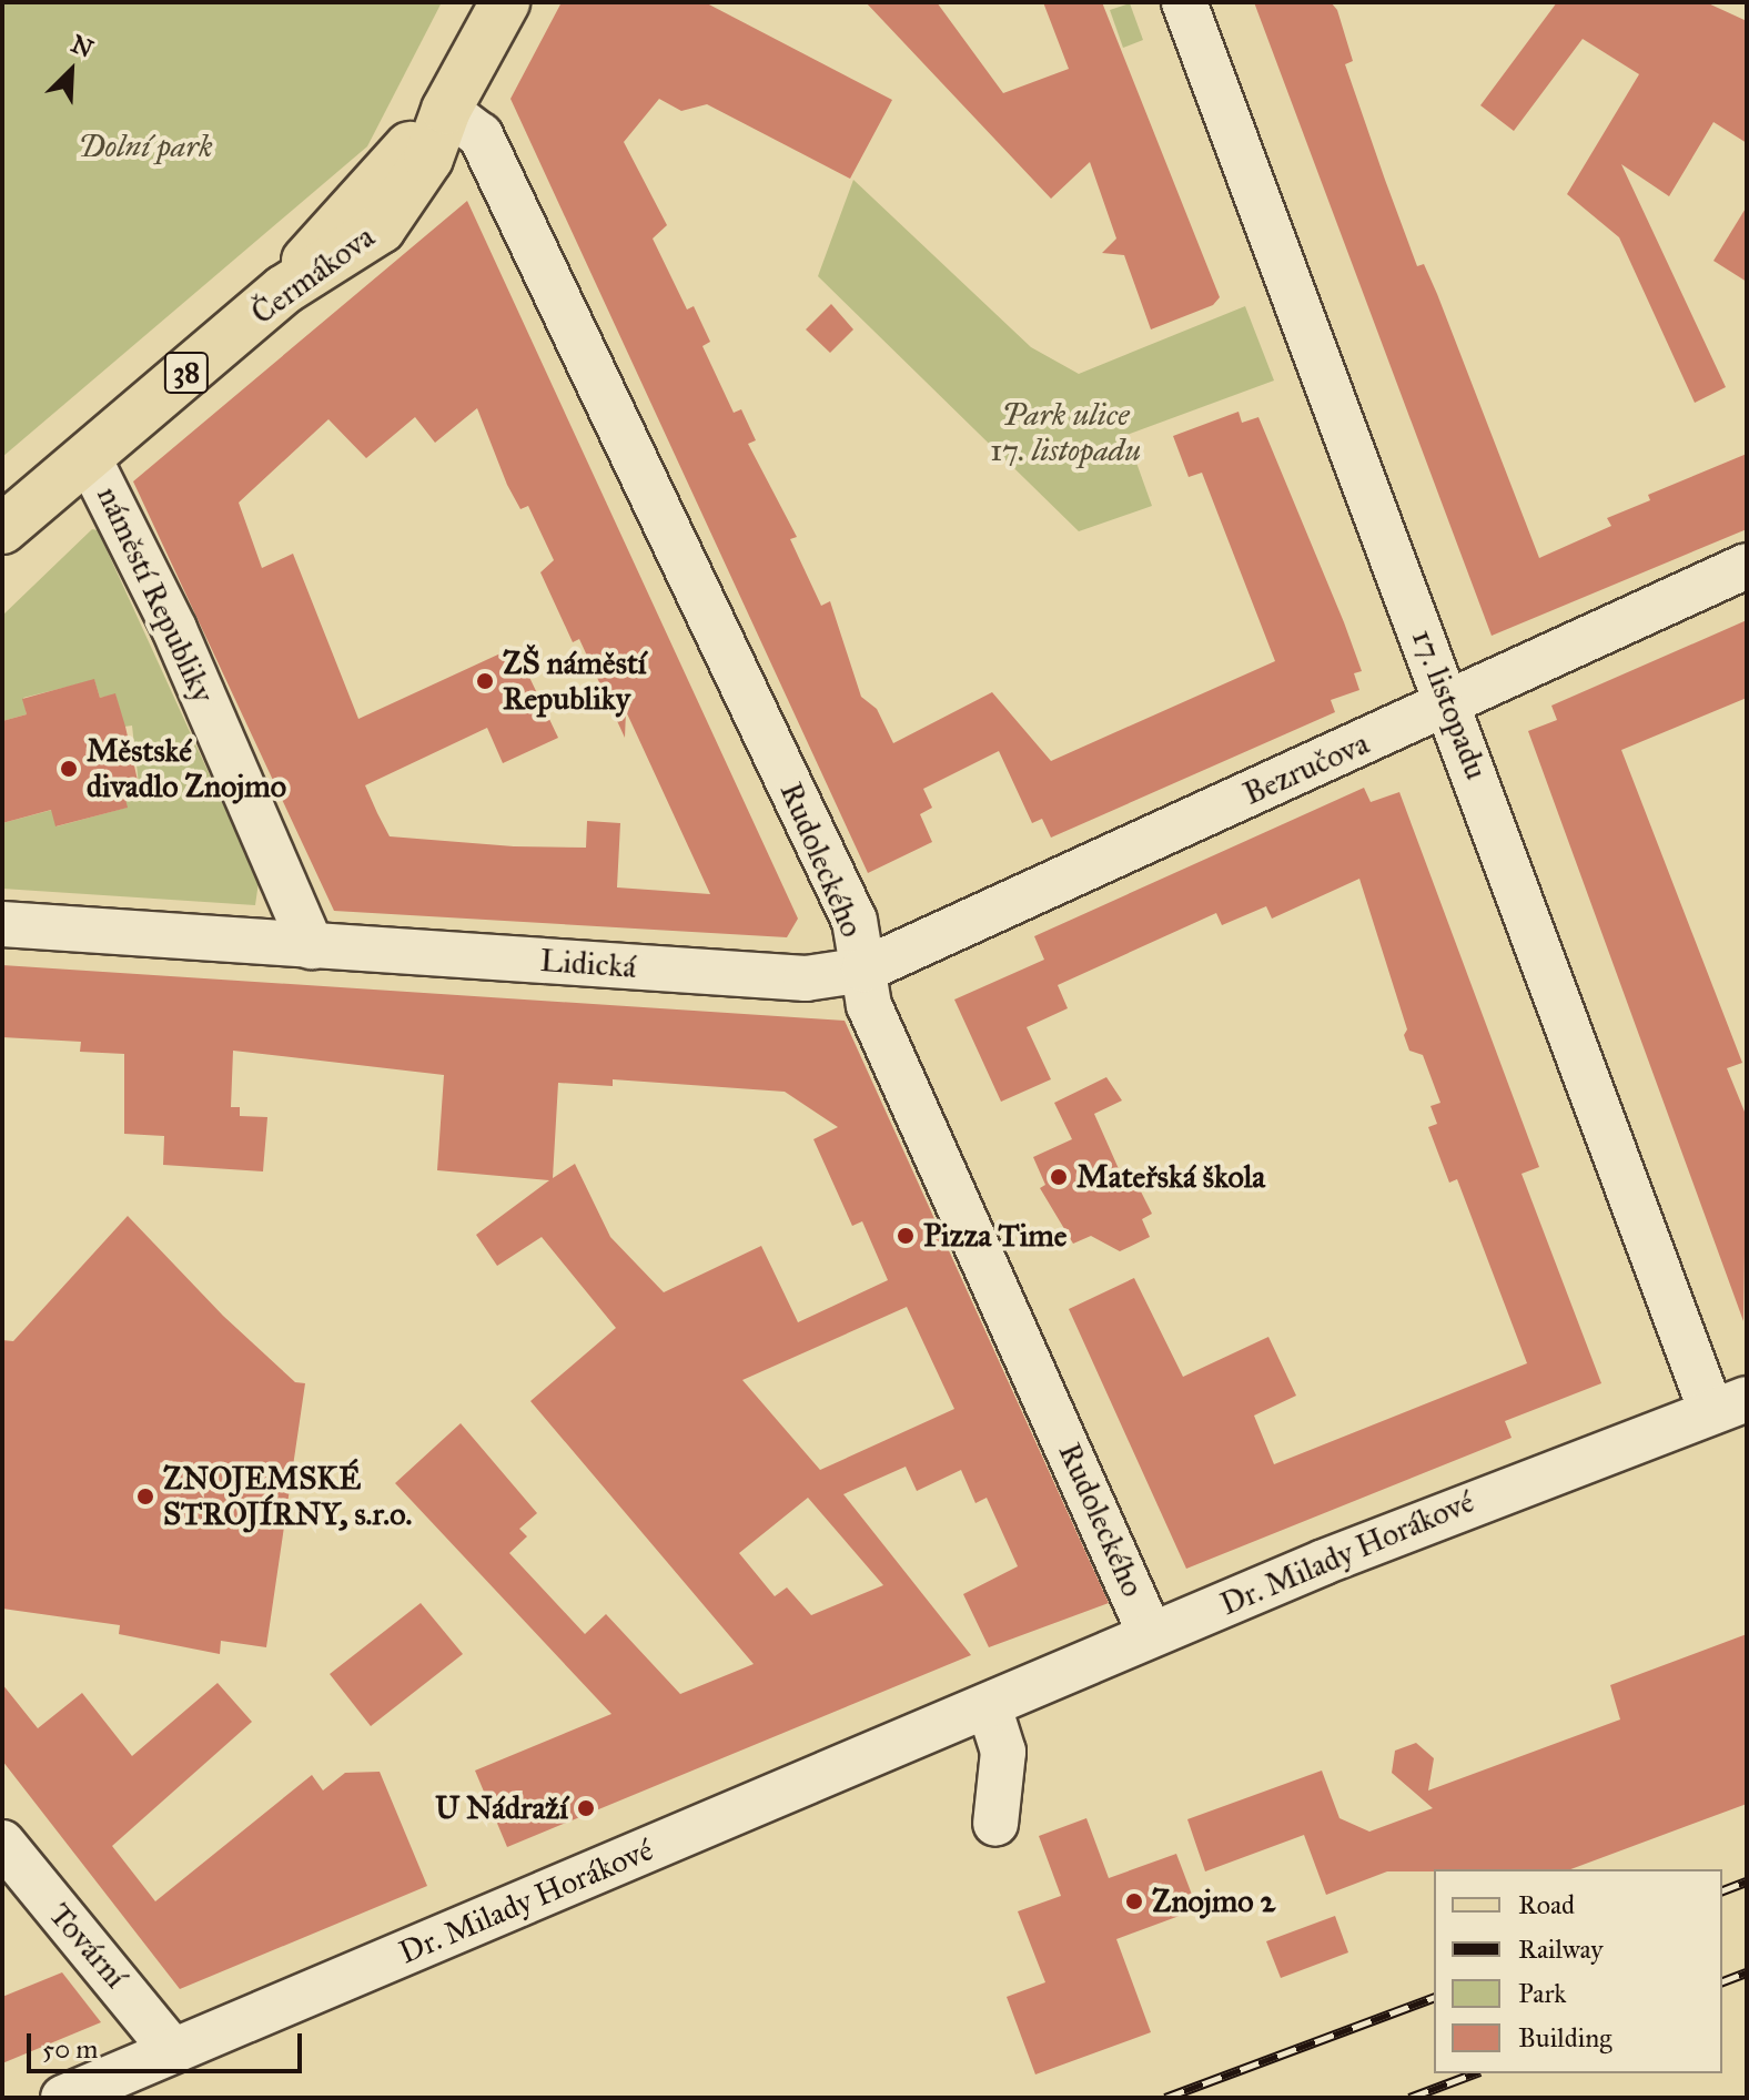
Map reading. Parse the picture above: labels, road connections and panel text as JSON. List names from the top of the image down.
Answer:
{
  "streets": {
    "main road": ["Čermákova", "38", "náměstí Republiky"],
    "street": [
      "17. listopadu",
      "Bezručova",
      "Rudoleckého",
      "Lidická",
      "Dr. Milady Horákové",
      "Tovární"
    ]
  },
  "crossings": [
    ["Čermákova", "38"],
    ["Čermákova", "náměstí Republiky"],
    ["Čermákova", "Rudoleckého"],
    ["38", "Rudoleckého"],
    ["náměstí Republiky", "Lidická"],
    ["17. listopadu", "Bezručova"],
    ["17. listopadu", "Dr. Milady Horákové"],
    ["Bezručova", "Rudoleckého"],
    ["Bezručova", "Lidická"],
    ["Rudoleckého", "Lidická"],
    ["Rudoleckého", "Dr. Milady Horákové"],
    ["Dr. Milady Horákové", "Tovární"]
  ],
  "parks": ["Dolní park", "Park ulice 17. listopadu"],
  "places": [
    "ZŠ náměstí Republiky",
    "Městské divadlo Znojmo",
    "Mateřská škola",
    "Pizza Time",
    "ZNOJEMSKÉ STROJÍRNY, s.r.o.",
    "U Nádraží",
    "Znojmo 2"
  ],
  "legend": [
    "Road",
    "Railway",
    "Park",
    "Building"
  ],
  "scale_bar": "50 m",
  "north": "top right"
}
